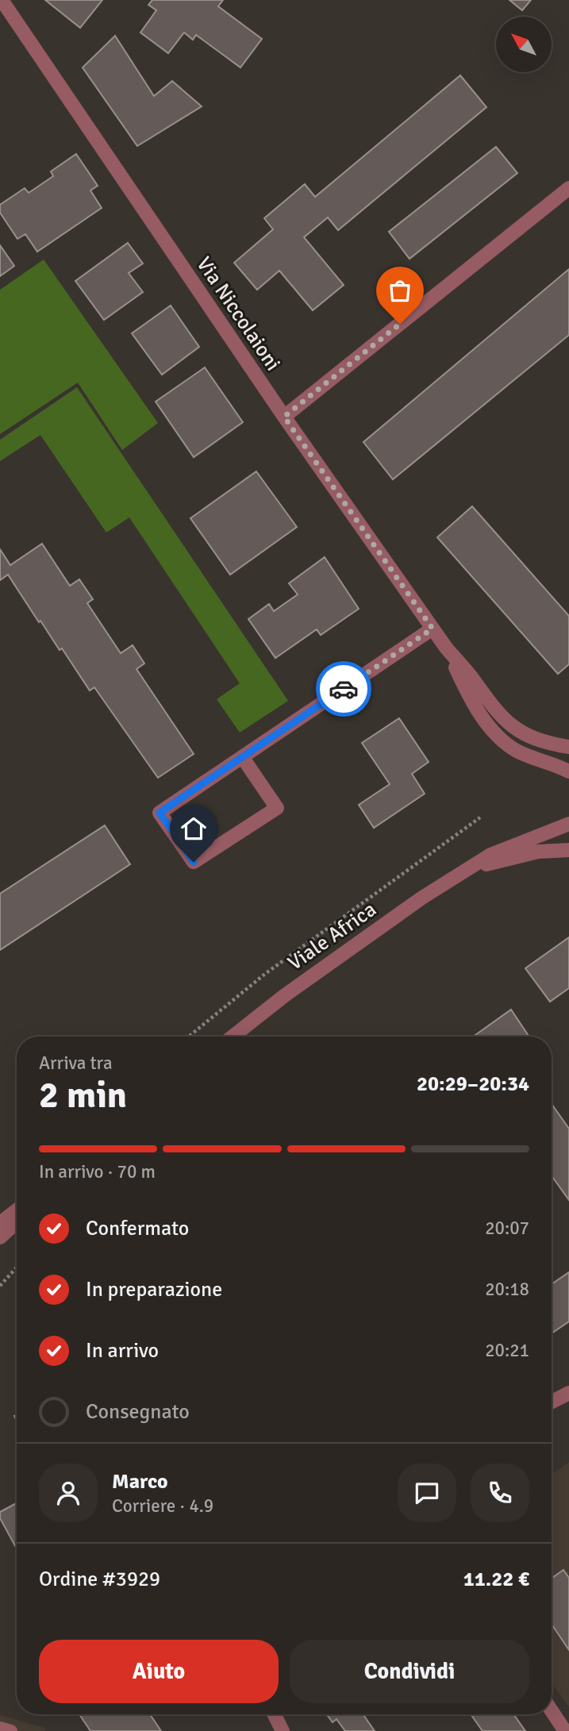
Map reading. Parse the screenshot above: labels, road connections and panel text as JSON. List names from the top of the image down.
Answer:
{
  "streets": {
    "street": ["Via Niccolaioni", "Viale Africa"]
  },
  "north": "top left",
  "page": {
    "heading": ["2 min", "Arriva tra", "20:29–20:34"],
    "panel": [
      "Marco",
      "Corriere · 4.9",
      "Ordine #3929",
      "11.22 €"
    ],
    "bar": "In arrivo · 70 m",
    "list": [
      ["Confermato", "20:07"],
      ["In preparazione", "20:18"],
      ["In arrivo", "20:21"],
      "Consegnato"
    ],
    "buttons": ["Aiuto", "Condividi"]
  }
}
